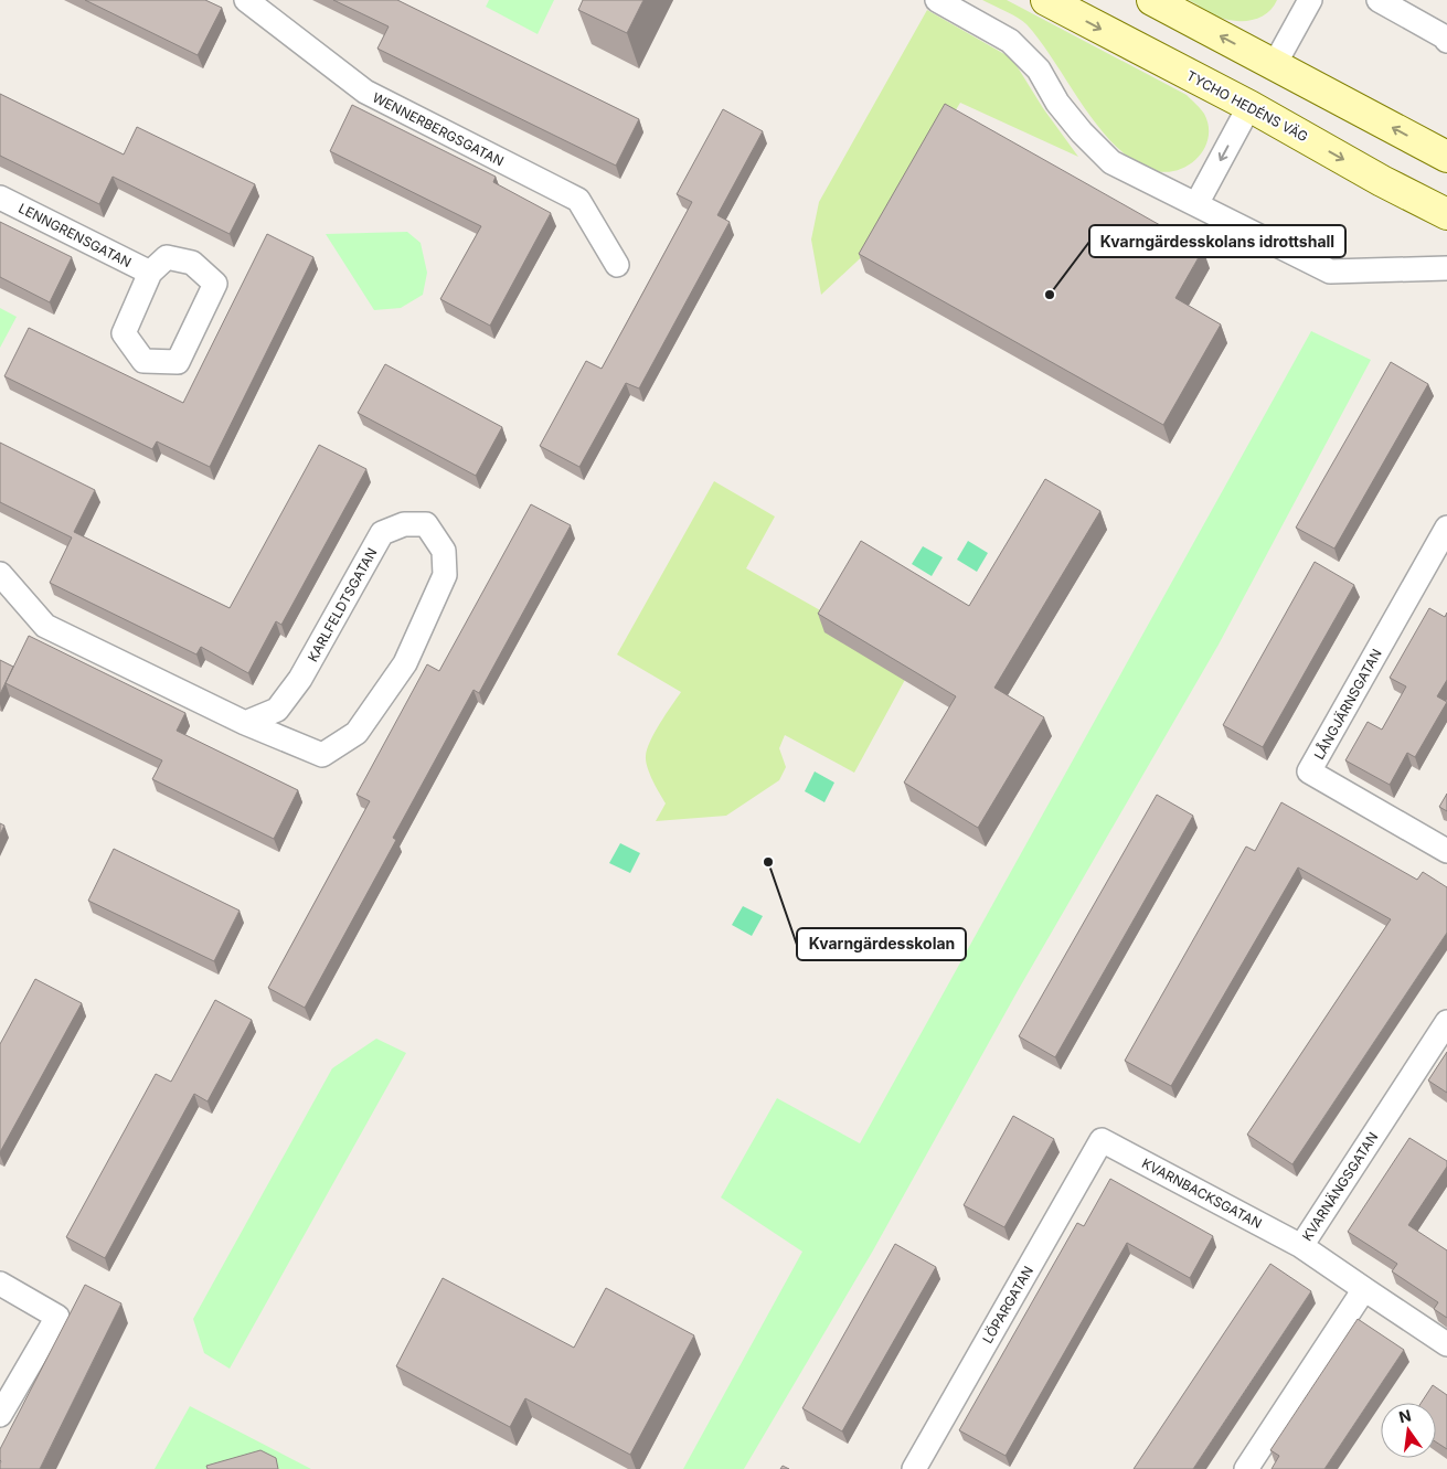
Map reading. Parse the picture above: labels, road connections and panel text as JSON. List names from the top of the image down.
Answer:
{
  "streets": {
    "main road": ["TYCHO HEDÉNS VÄG"],
    "street": [
      "WENNERBERGSGATAN",
      "LENNGRENSGATAN",
      "KARLFELDTSGATAN",
      "LÅNGJÄRNSGATAN",
      "KVARNÄNGSGATAN",
      "KVARNBACKSGATAN",
      "LÖPARGATAN"
    ]
  },
  "crossings": [
    ["KVARNÄNGSGATAN", "KVARNBACKSGATAN"],
    ["KVARNBACKSGATAN", "LÖPARGATAN"]
  ],
  "places": ["Kvarngärdesskolans idrottshall", "Kvarngärdesskolan"],
  "north": "top"
}
